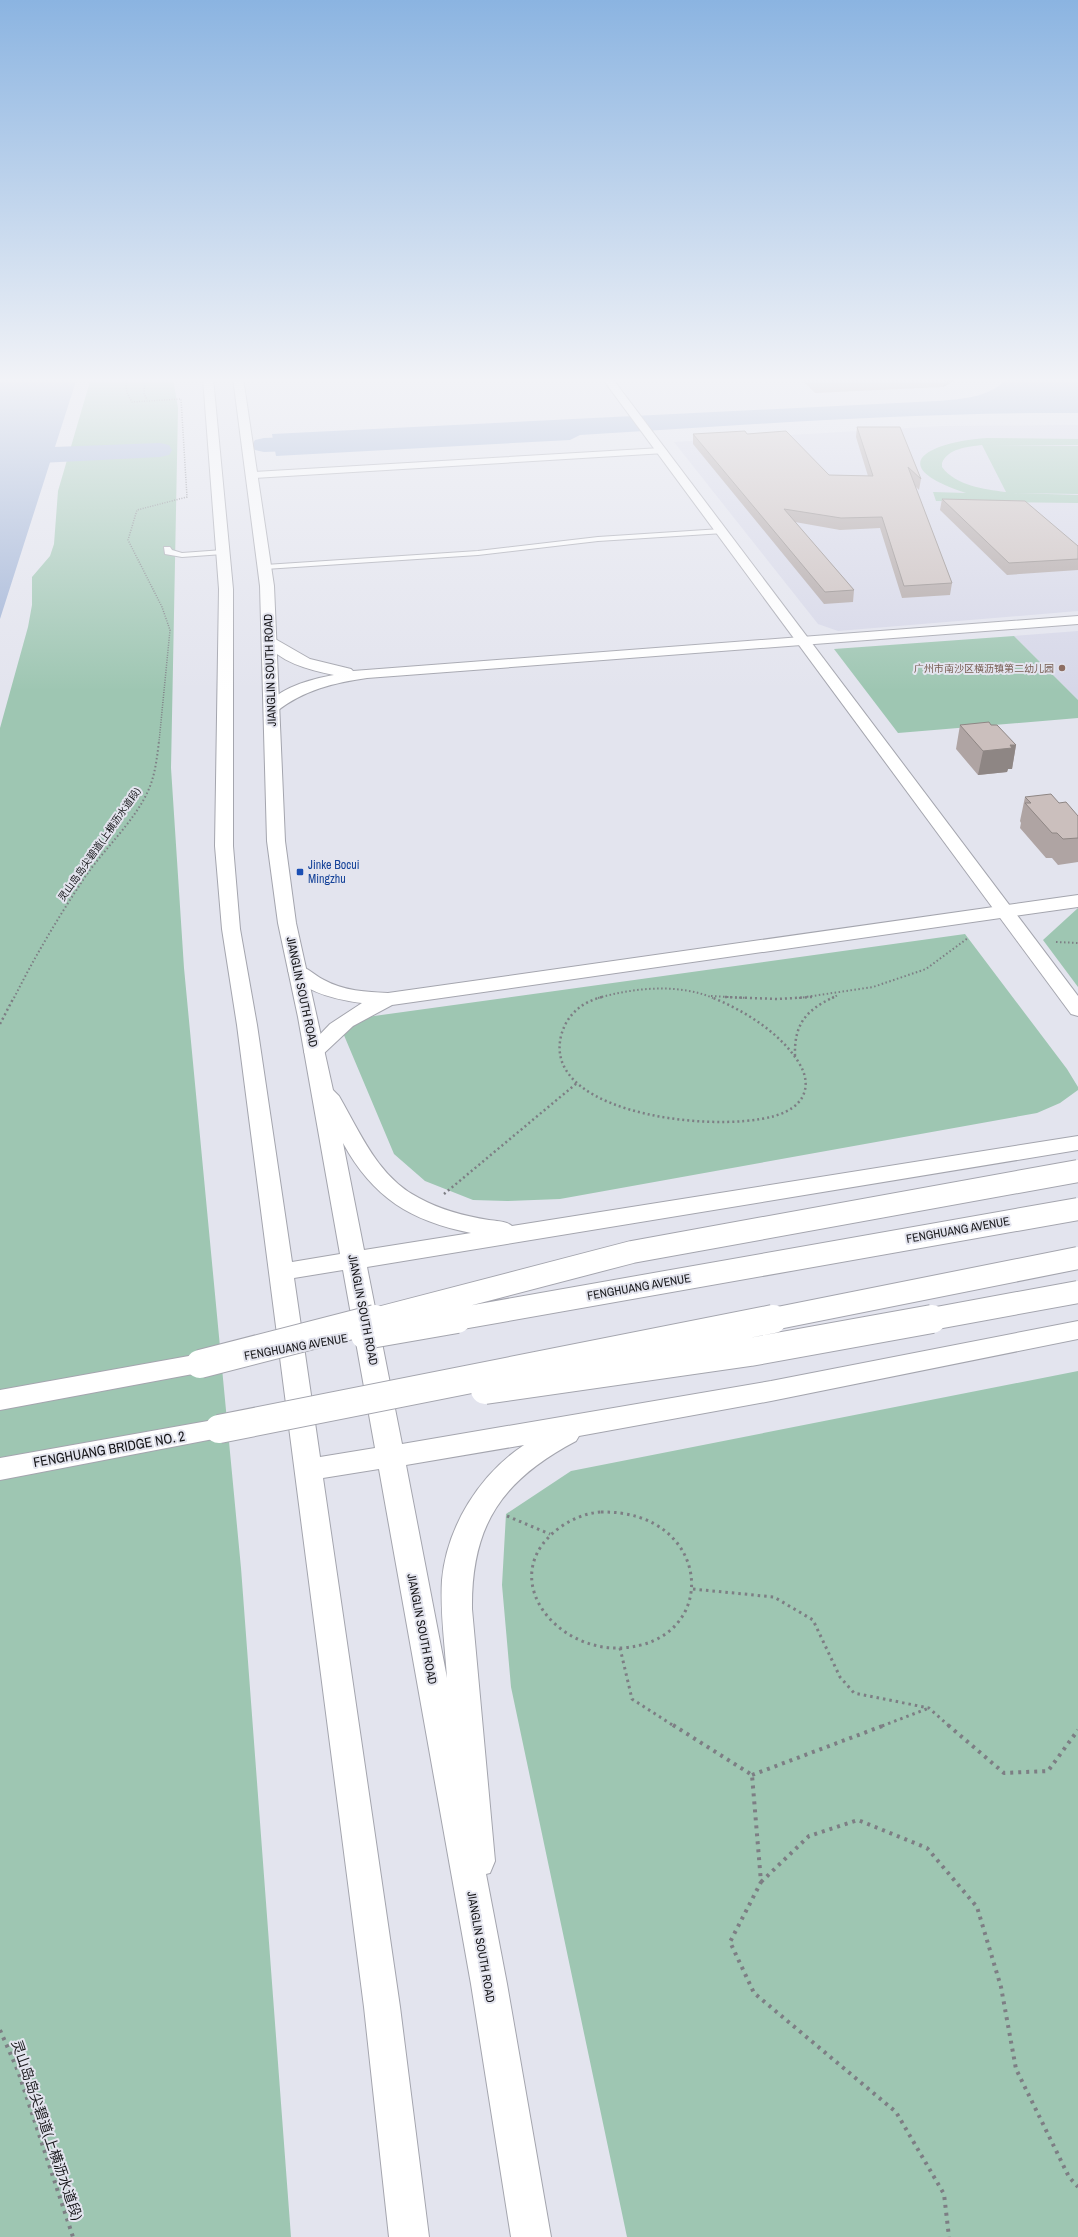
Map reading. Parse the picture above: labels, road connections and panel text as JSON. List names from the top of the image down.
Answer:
{
  "streets": {
    "main road": ["JIANGLIN SOUTH ROAD", "FENGHUANG AVENUE", "FENGHUANG BRIDGE NO. 2"],
    "path": ["灵山岛岛尖碧道(上横沥水道段)"]
  },
  "places": {
    "other": ["广州市南沙区横沥镇第二幼儿园"],
    "transit": ["Jinke Bocui Mingzhu"]
  }
}
